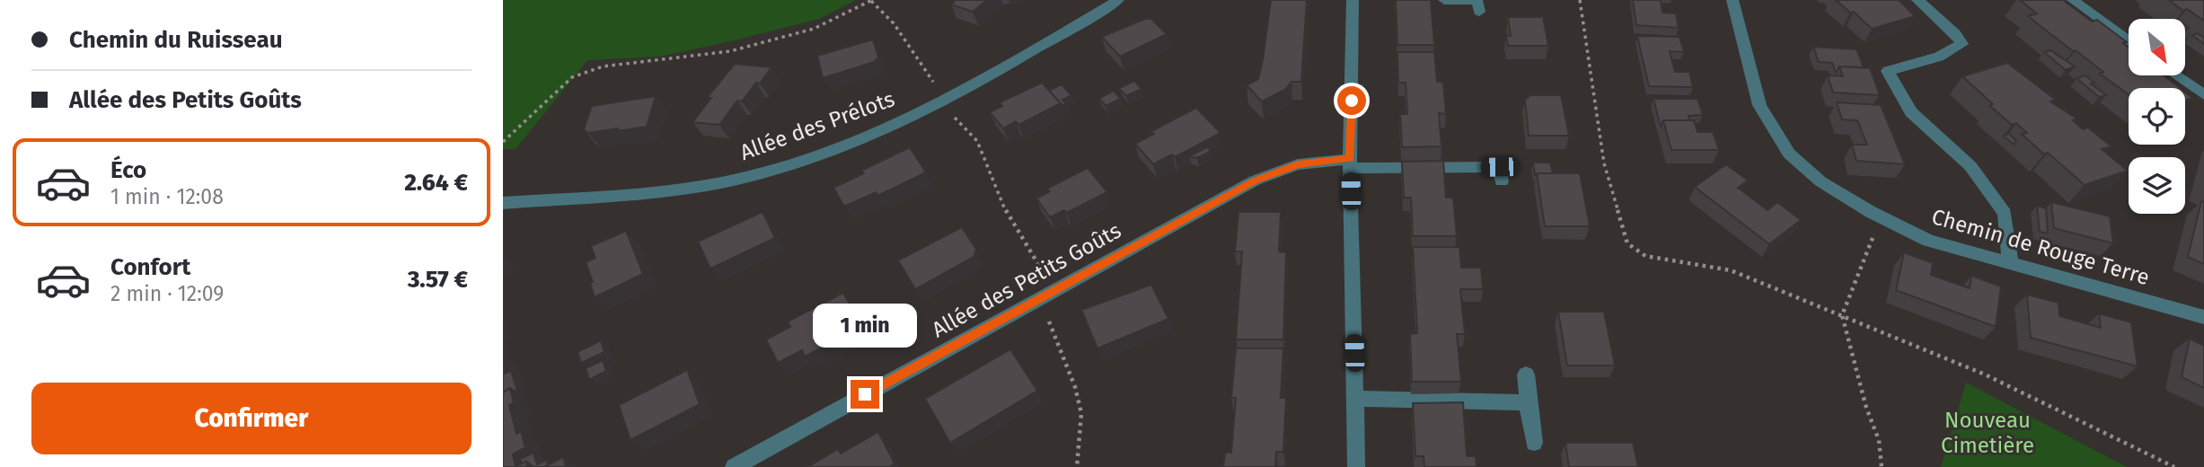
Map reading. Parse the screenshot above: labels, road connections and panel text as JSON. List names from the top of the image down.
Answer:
{
  "streets": {
    "street": ["Allée des Prélots", "Chemin de Rouge Terre", "Allée des Petits Goûts"]
  },
  "parks": ["Nouveau Cimetière"],
  "north": "bottom right",
  "page": {
    "banner": ["Chemin du Ruisseau", "Allée des Petits Goûts"],
    "list": [
      {
        "name": "Éco",
        "note": "1 min · 12:08",
        "value": "2.64 €"
      },
      {
        "name": "Confort",
        "note": "2 min · 12:09",
        "value": "3.57 €"
      }
    ],
    "bubble": "1 min",
    "buttons": "Confirmer"
  }
}
